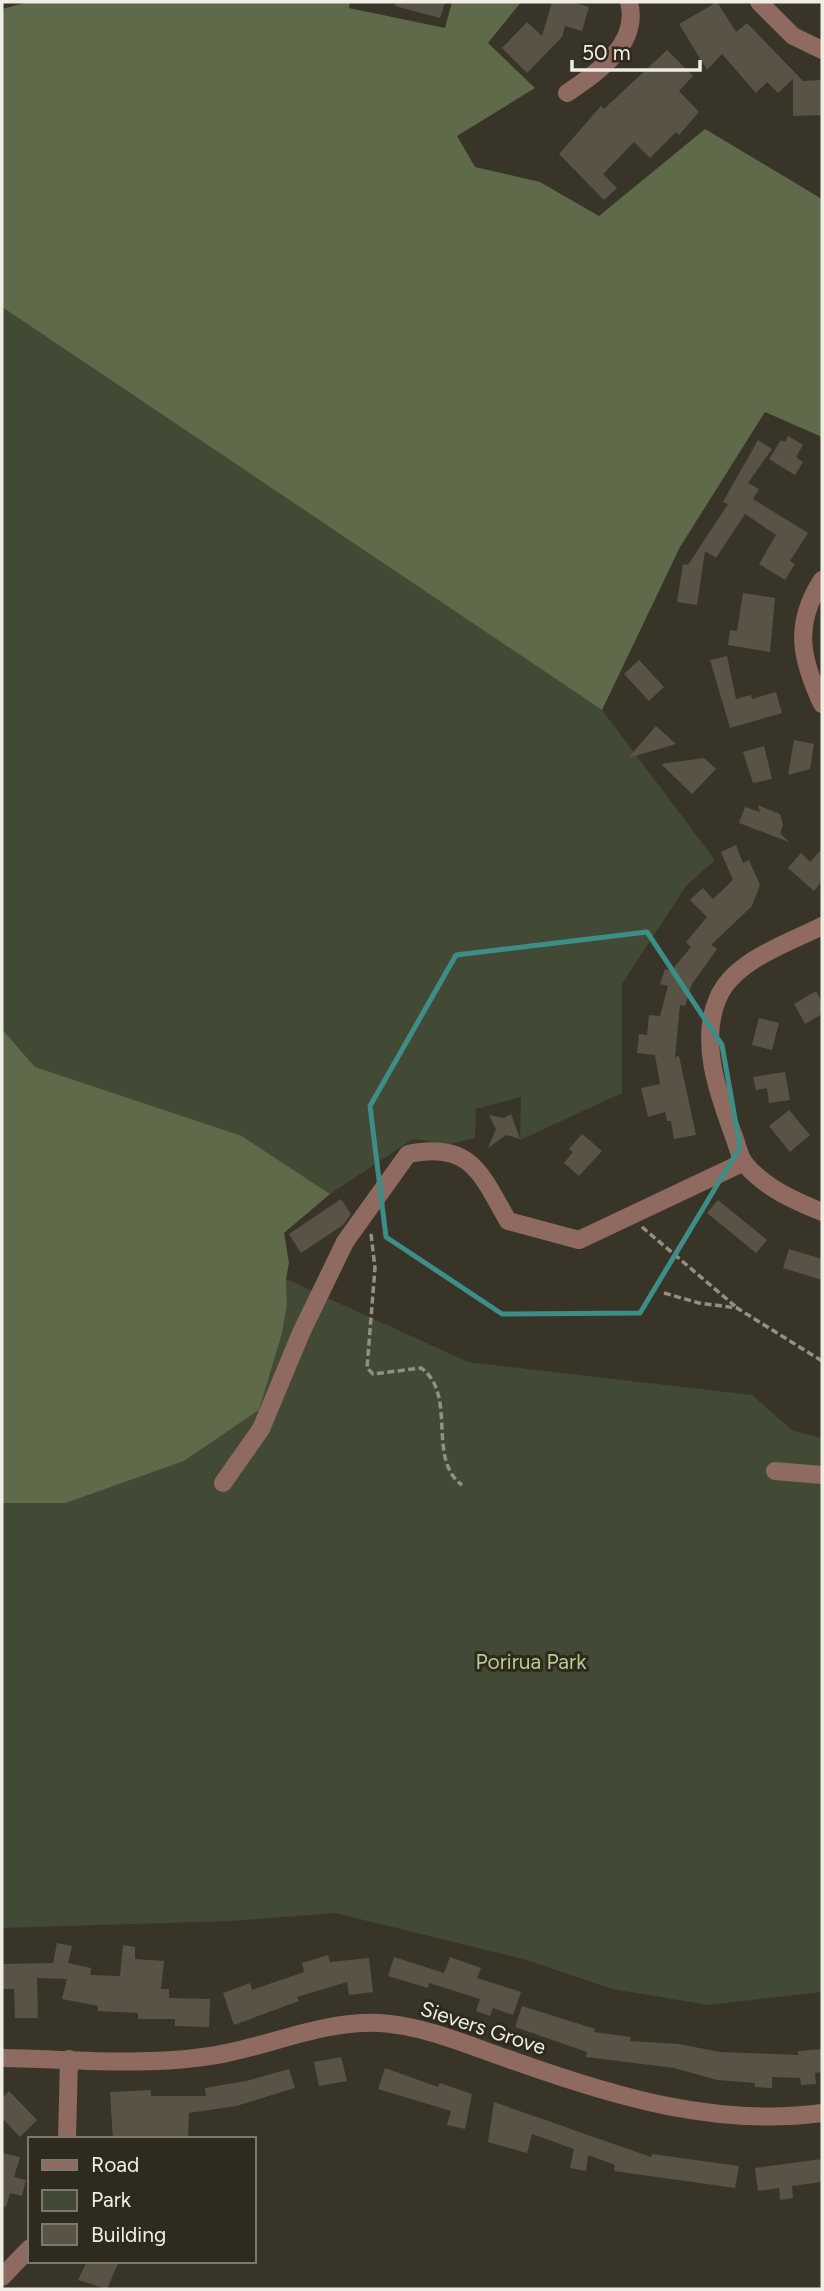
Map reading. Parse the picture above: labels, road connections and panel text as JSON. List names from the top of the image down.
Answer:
{
  "streets": {
    "street": ["Sievers Grove"]
  },
  "parks": ["Porirua Park"],
  "legend": ["Road", "Park", "Building"],
  "scale_bar": "50 m"
}
